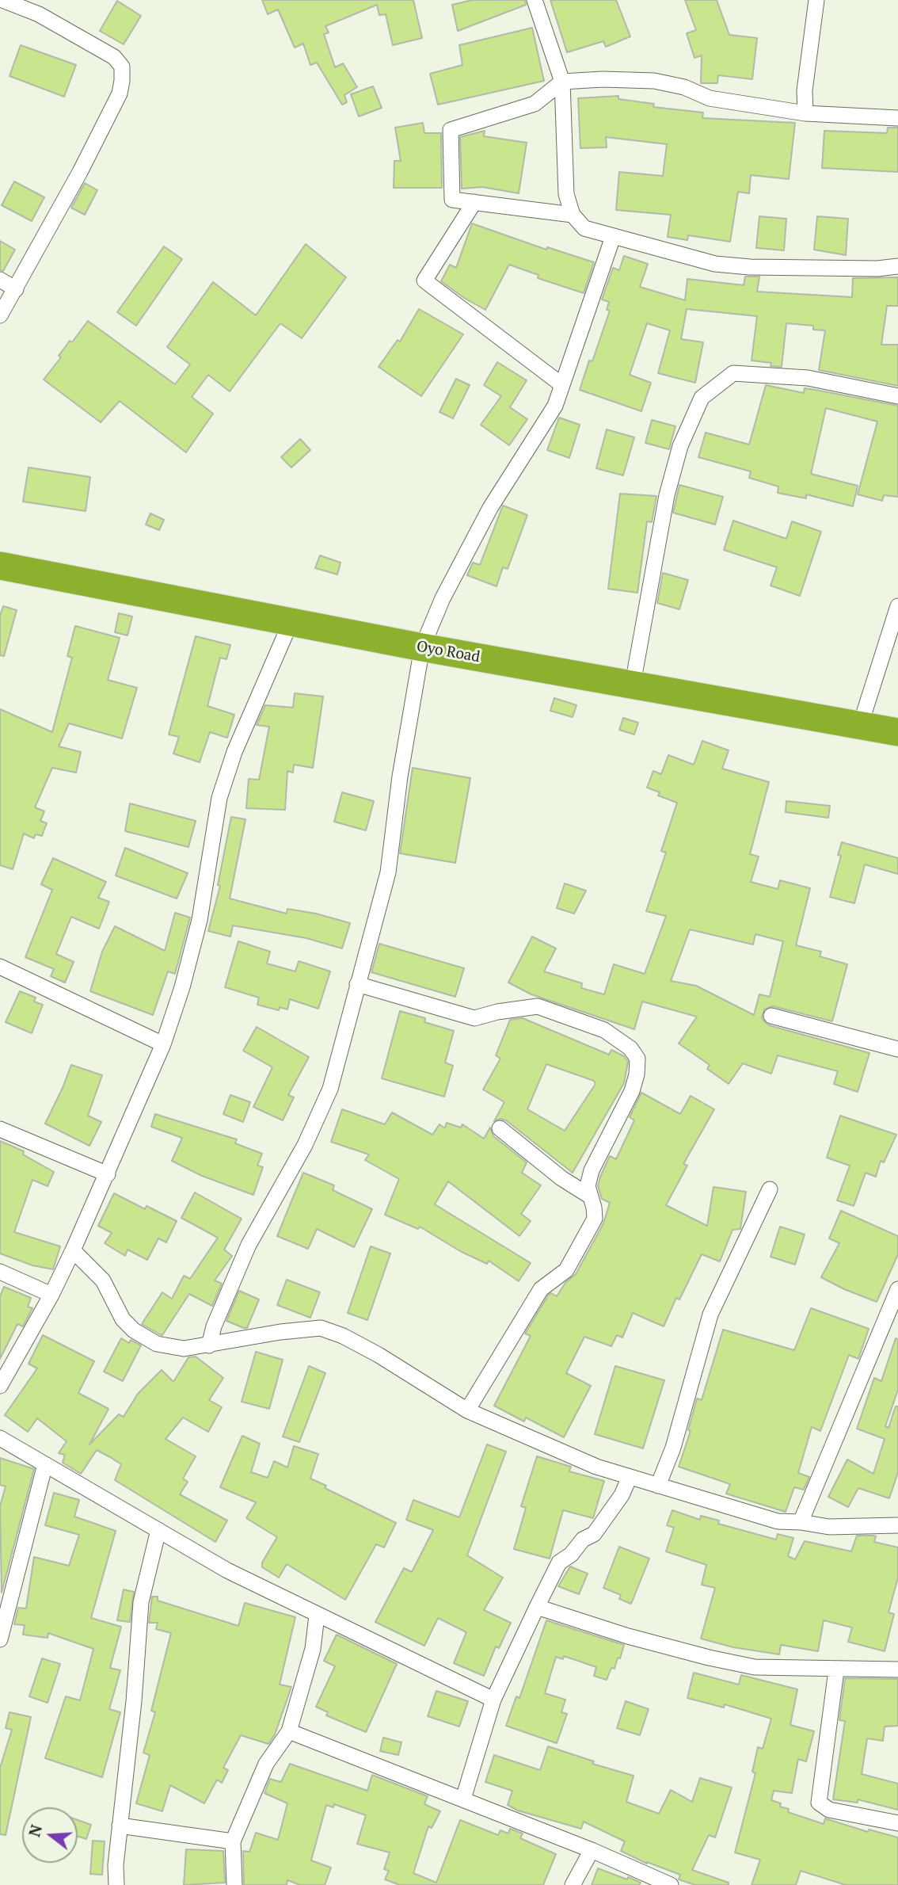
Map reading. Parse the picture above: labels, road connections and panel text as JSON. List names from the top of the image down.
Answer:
{
  "streets": {
    "highway": ["Oyo Road"]
  },
  "north": "left"
}
